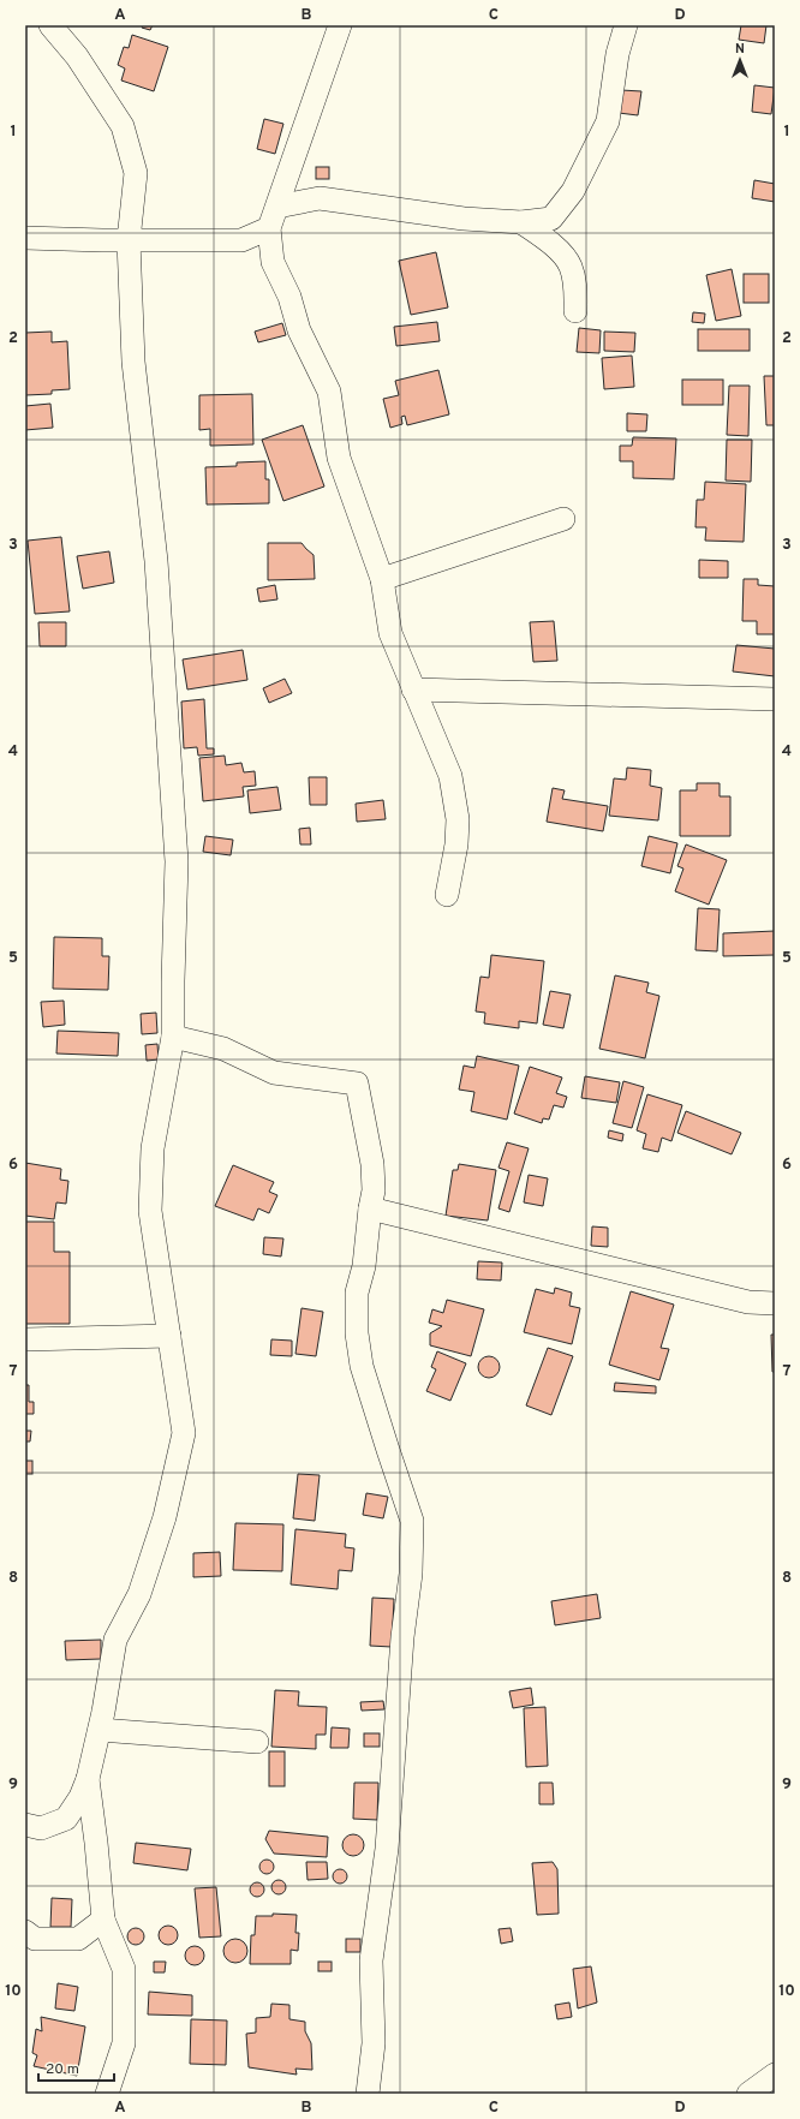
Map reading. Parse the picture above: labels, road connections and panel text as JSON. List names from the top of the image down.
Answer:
{
  "scale_bar": "20 m",
  "north": "top",
  "grid": {
    "columns": [
      "A",
      "B",
      "C",
      "D"
    ],
    "rows": [
      "1",
      "2",
      "3",
      "4",
      "5",
      "6",
      "7",
      "8",
      "9",
      "10"
    ]
  }
}
